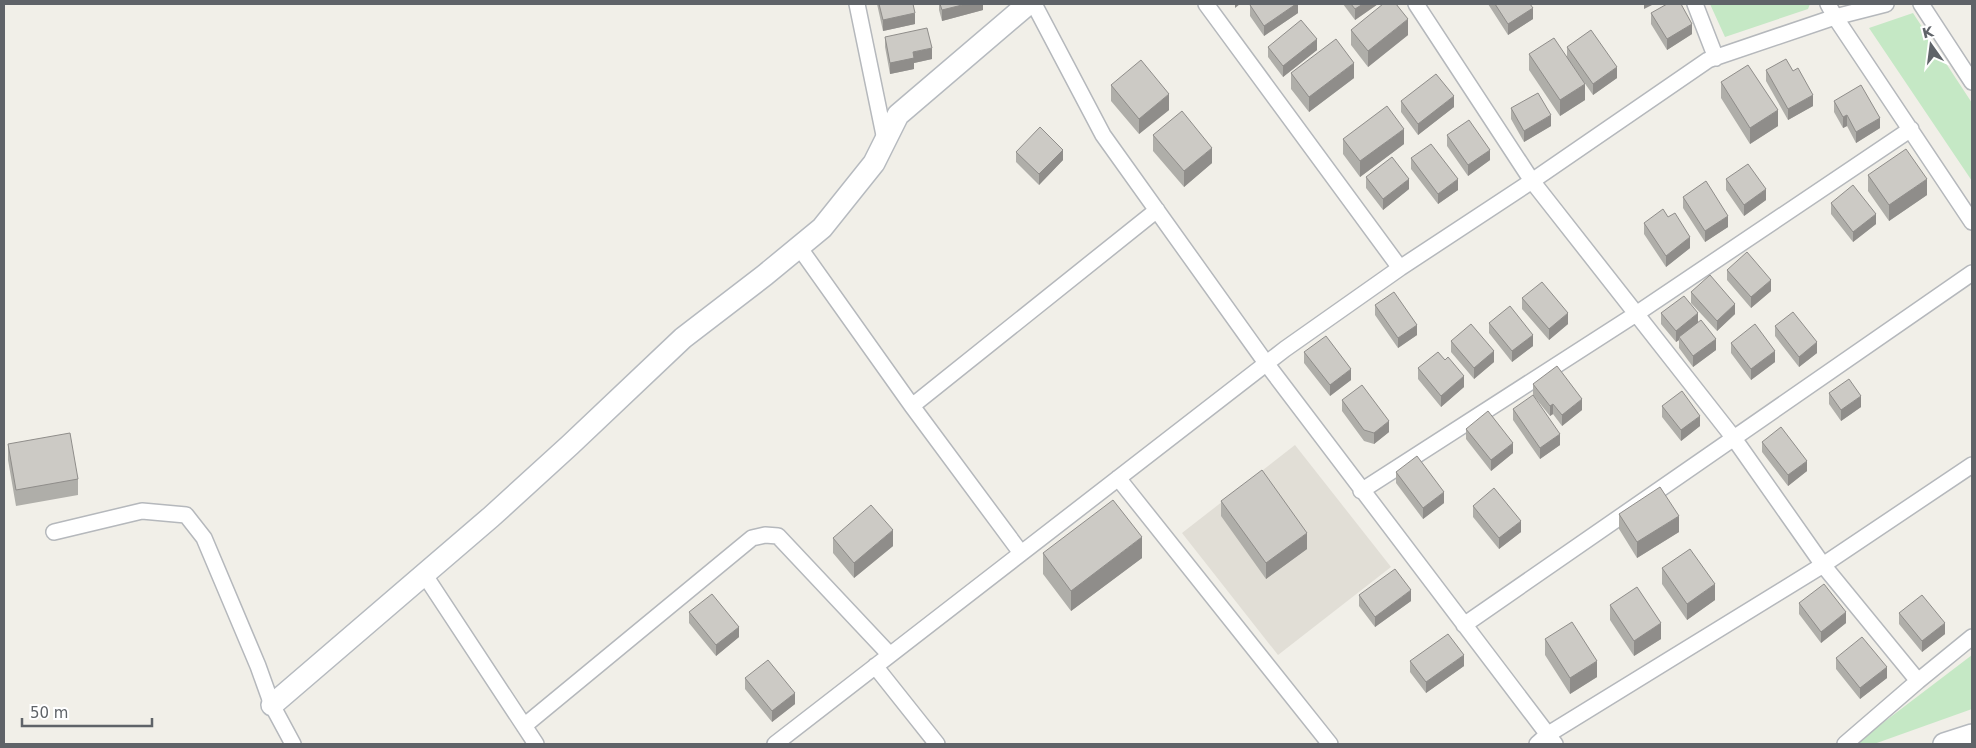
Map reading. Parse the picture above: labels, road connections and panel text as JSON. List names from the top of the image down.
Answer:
{
  "scale_bar": "50 m",
  "north": "top"
}
